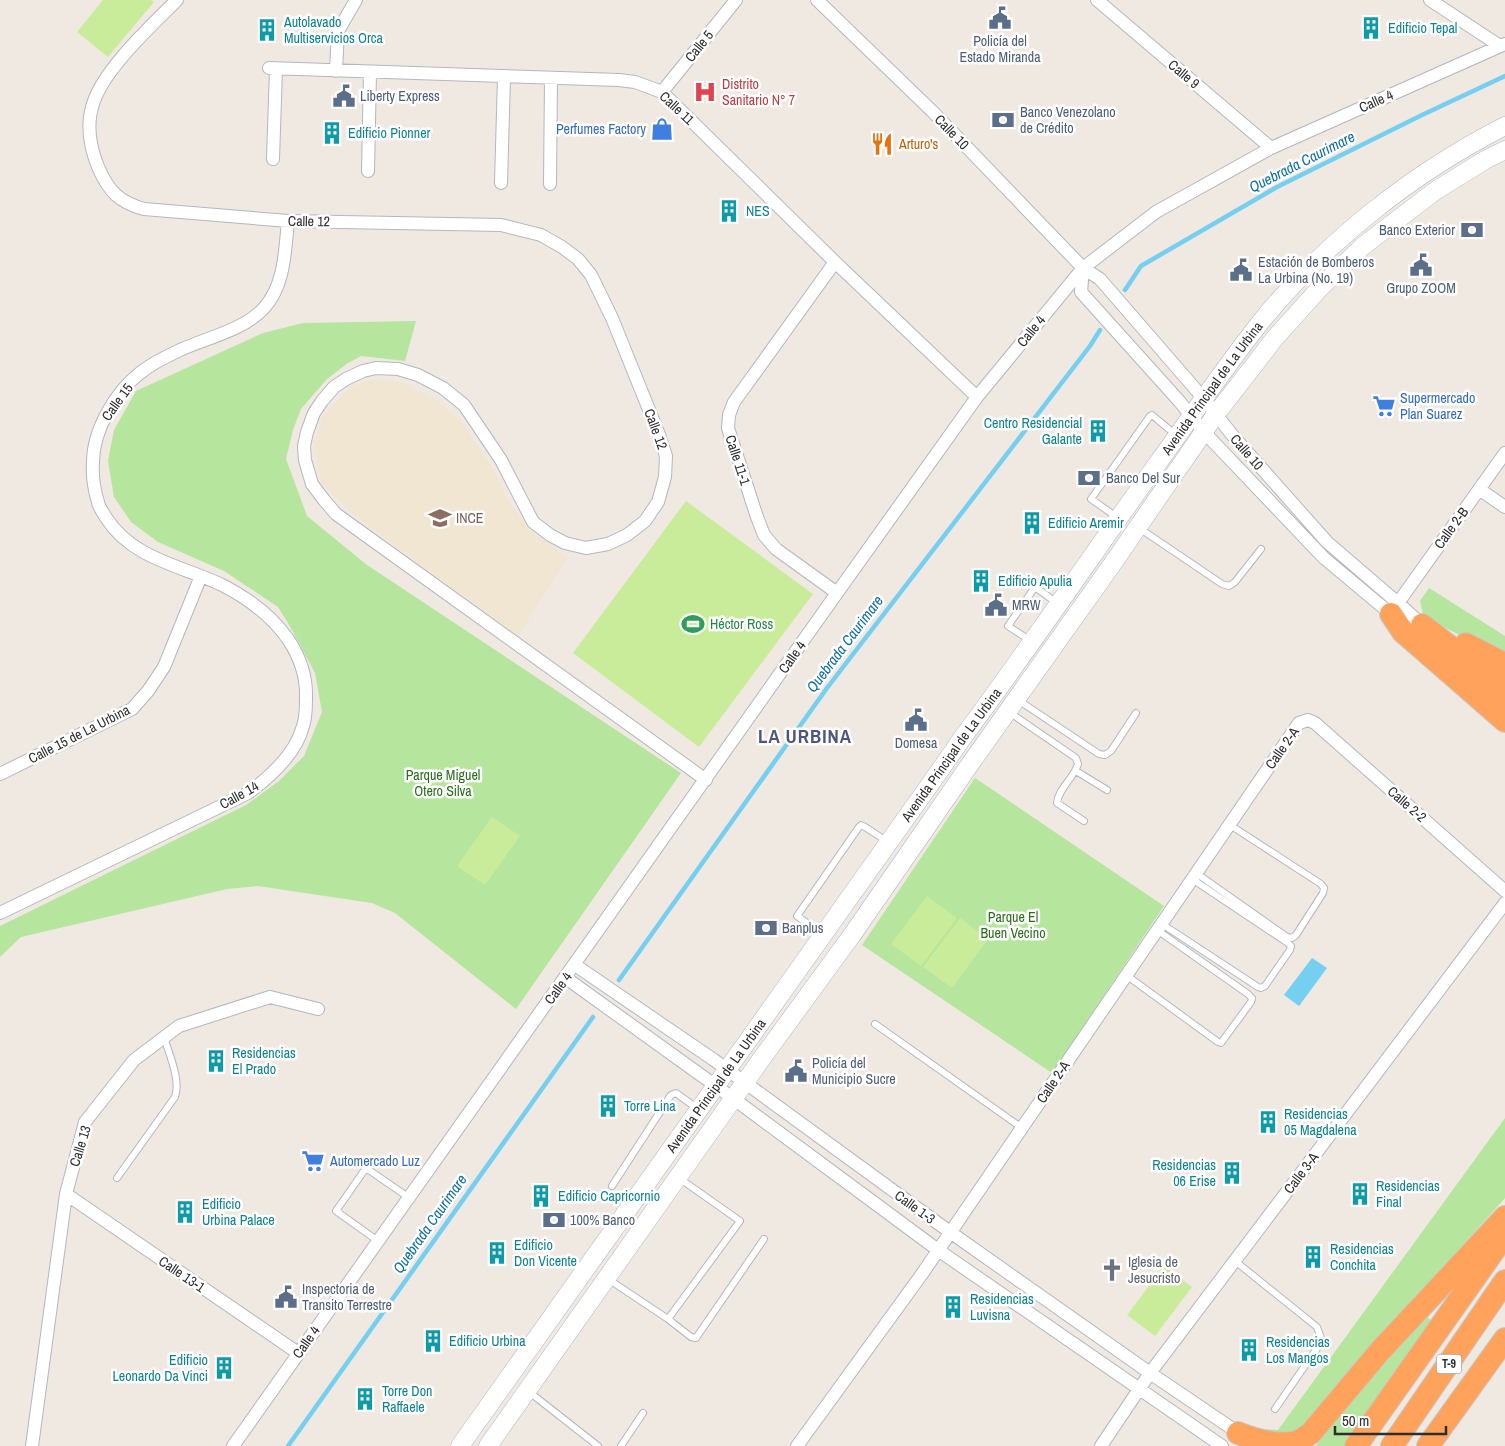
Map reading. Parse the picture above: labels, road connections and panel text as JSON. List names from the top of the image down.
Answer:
{
  "streets": {
    "highway": ["T-9"],
    "main road": ["Avenida Principal de La Urbina"],
    "street": [
      "Calle 5",
      "Calle 9",
      "Calle 4",
      "Calle 11",
      "Calle 10",
      "Calle 12",
      "Calle 15",
      "Calle 11-1",
      "Calle 2-B",
      "Calle 15 de La Urbina",
      "Calle 2-A",
      "Calle 14",
      "Calle 2-2",
      "Calle 13",
      "Calle 3-A",
      "Calle 1-3",
      "Calle 13-1"
    ]
  },
  "crossings": [
    ["Calle 5", "Calle 11"],
    ["Calle 9", "Calle 4"],
    ["Calle 4", "Calle 11"],
    ["Calle 4", "Calle 10"],
    ["Calle 4", "Calle 12"],
    ["Calle 4", "Calle 11-1"],
    ["Calle 4", "Calle 1-3"],
    ["Calle 4", "Calle 13-1"],
    ["Calle 11", "Calle 11-1"],
    ["Calle 10", "Avenida Principal de La Urbina"],
    ["Calle 10", "Calle 2-B"],
    ["Calle 12", "Calle 15"],
    ["Avenida Principal de La Urbina", "Calle 1-3"],
    ["Calle 15", "Calle 15 de La Urbina"],
    ["Calle 15", "Calle 14"],
    ["Calle 15 de La Urbina", "Calle 14"],
    ["Calle 2-A", "Calle 2-2"],
    ["Calle 2-A", "Calle 1-3"],
    ["Calle 13", "Calle 13-1"],
    ["Calle 3-A", "Calle 1-3"]
  ],
  "districts": ["LA URBINA"],
  "water": ["Quebrada Caurimare"],
  "parks": ["Parque Miguel Otero Silva", "Parque El Buen Vecino"],
  "places": {
    "public building": [
      "Policía del Estado Miranda",
      "Liberty Express",
      "Grupo ZOOM",
      "Estación de Bomberos La Urbina (No. 19)",
      "MRW",
      "Domesa",
      "Policía del Municipio Sucre",
      "Inspectoria de Transito Terrestre"
    ],
    "building": [
      "Edificio Tepal",
      "Autolavado Multiservicios Orca",
      "Edificio Pionner",
      "NES",
      "Centro Residencial Galante",
      "Edificio Aremir",
      "Edificio Apulia",
      "Residencias El Prado",
      "Torre Lina",
      "Residencias 05 Magdalena",
      "Residencias 06 Erise",
      "Residencias Final",
      "Edificio Capricornio",
      "Edificio Urbina Palace",
      "Edificio Don Vicente",
      "Residencias Conchita",
      "Residencias Luvisna",
      "Edificio Urbina",
      "Residencias Los Mangos",
      "Edificio Leonardo Da Vinci",
      "Torre Don Raffaele"
    ],
    "hospital": ["Distrito Sanitario N° 7"],
    "bank": [
      "Banco Venezolano de Crédito",
      "Banco Exterior",
      "Banco Del Sur",
      "Banplus",
      "100% Banco"
    ],
    "shop": ["Perfumes Factory"],
    "restaurant": ["Arturo's"],
    "supermarket": ["Supermercado Plan Suarez", "Automercado Luz"],
    "school or university": ["INCE"],
    "sports": ["Héctor Ross"],
    "church": ["Iglesia de Jesucristo"]
  },
  "scale_bar": "50 m"
}
